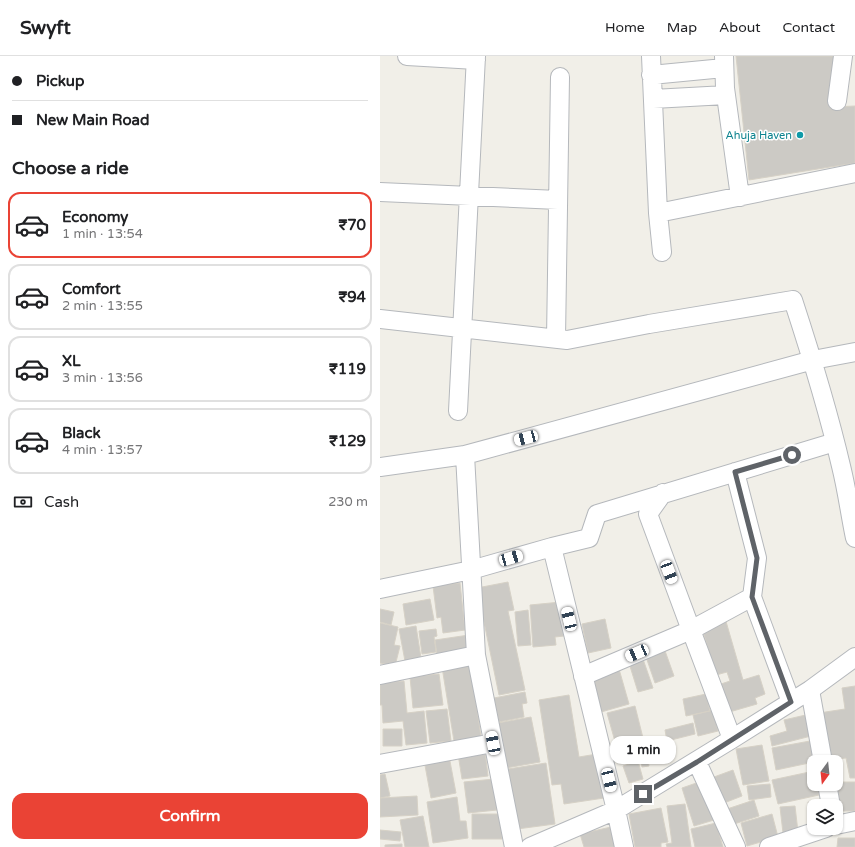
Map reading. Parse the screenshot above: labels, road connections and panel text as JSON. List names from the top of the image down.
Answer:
{
  "places": ["Ahuja Haven"],
  "north": "bottom",
  "page": {
    "header": "Swyft",
    "nav": [
      "Home",
      "Map",
      "About",
      "Contact"
    ],
    "banner": ["Pickup", "New Main Road"],
    "heading": "Choose a ride",
    "list": [
      {
        "name": "Economy",
        "note": "1 min · 13:54",
        "value": "₹70"
      },
      {
        "name": "Comfort",
        "note": "2 min · 13:55",
        "value": "₹94"
      },
      {
        "name": "XL",
        "note": "3 min · 13:56",
        "value": "₹119"
      },
      {
        "name": "Black",
        "note": "4 min · 13:57",
        "value": "₹129"
      }
    ],
    "pay": ["Cash", "230 m"],
    "bubble": "1 min",
    "buttons": "Confirm"
  }
}
